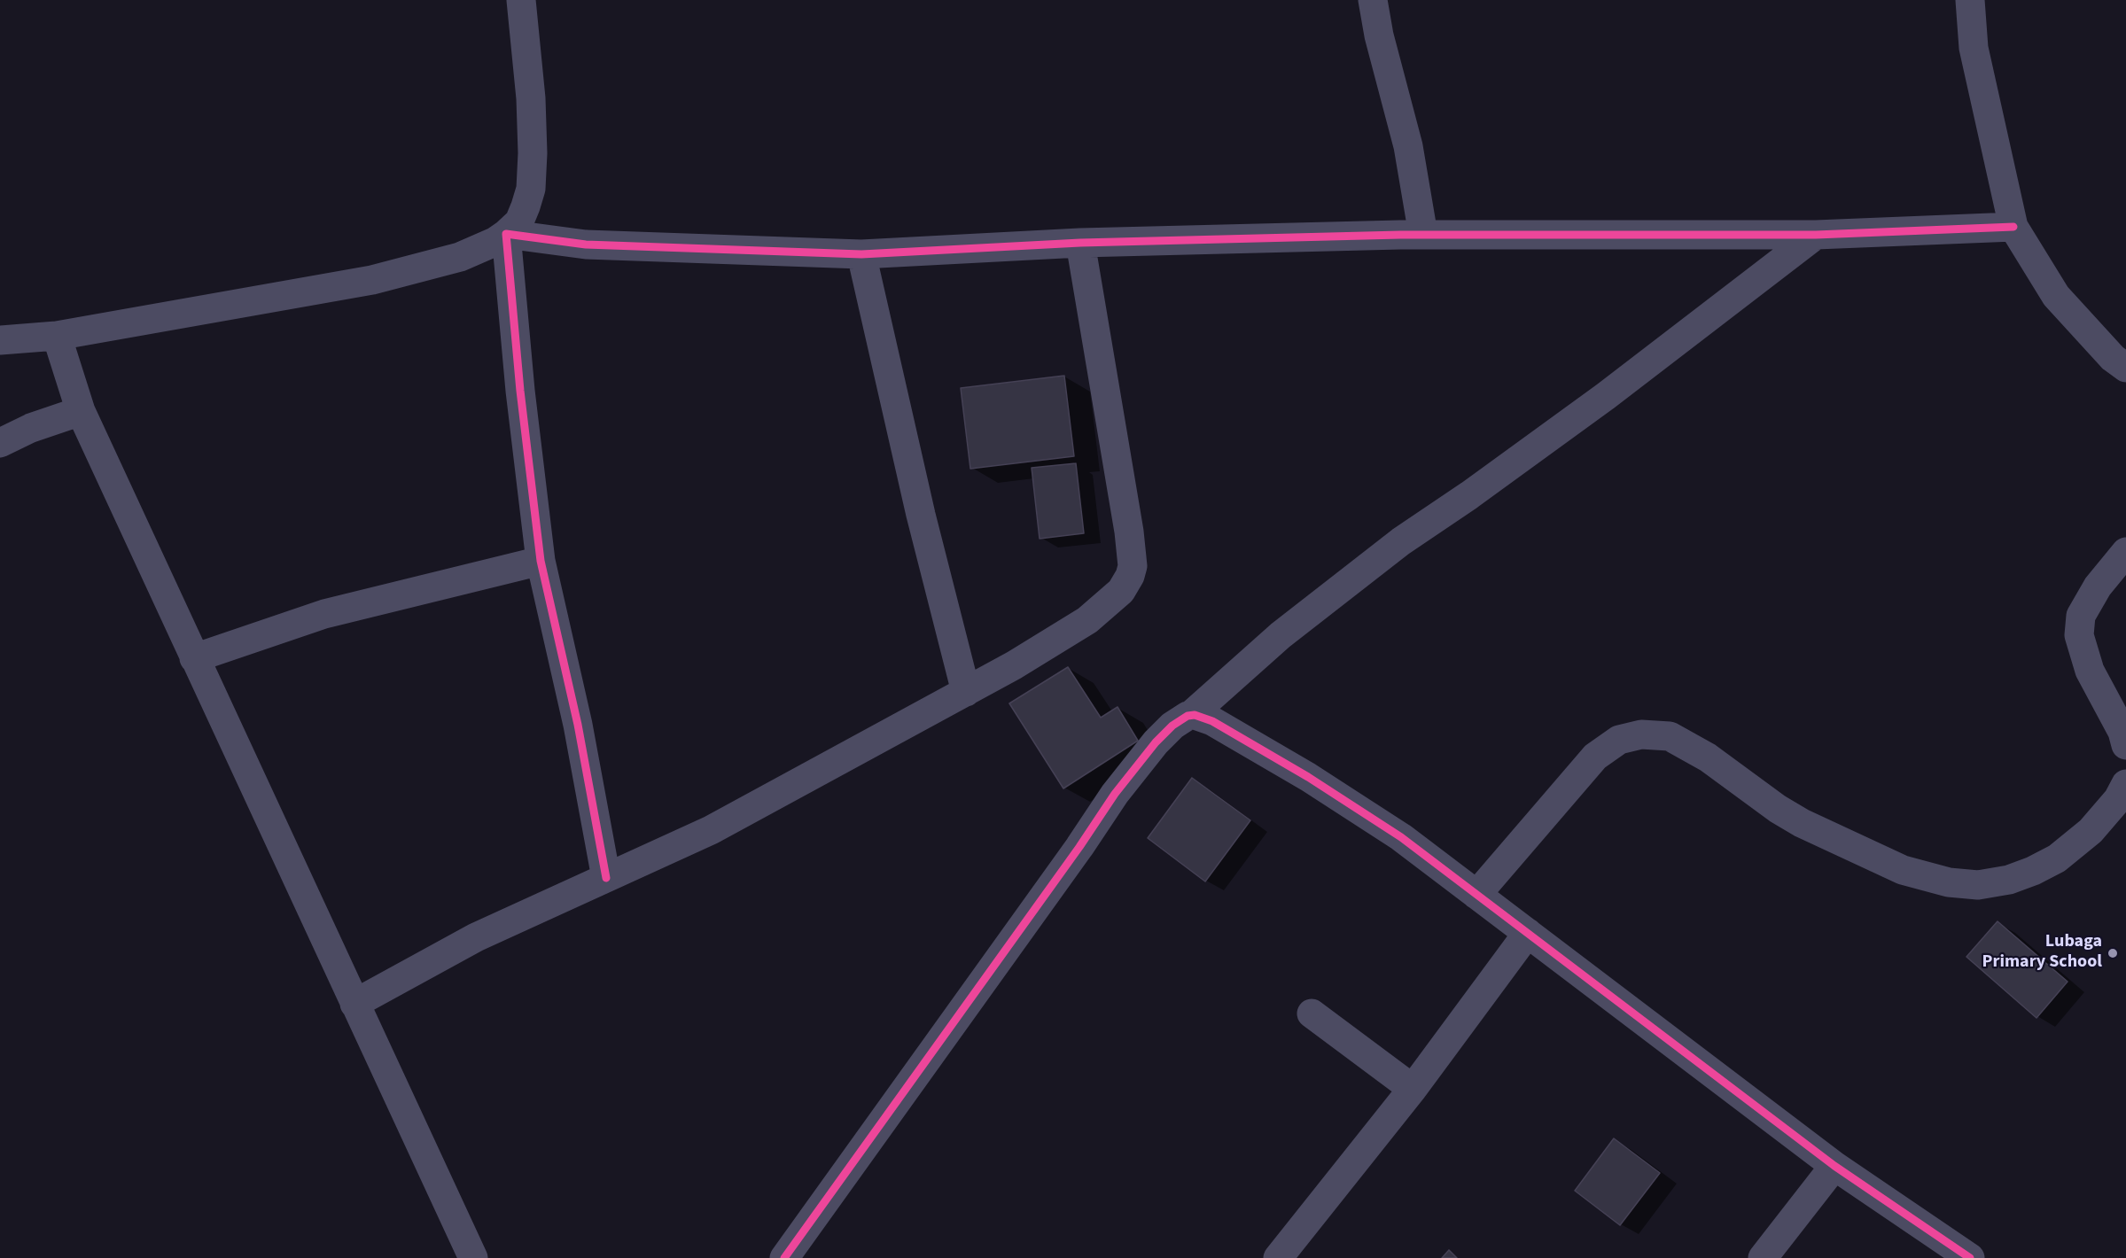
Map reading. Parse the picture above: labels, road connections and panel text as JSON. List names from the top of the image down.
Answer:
{
  "places": ["Lubaga Primary School"]
}
